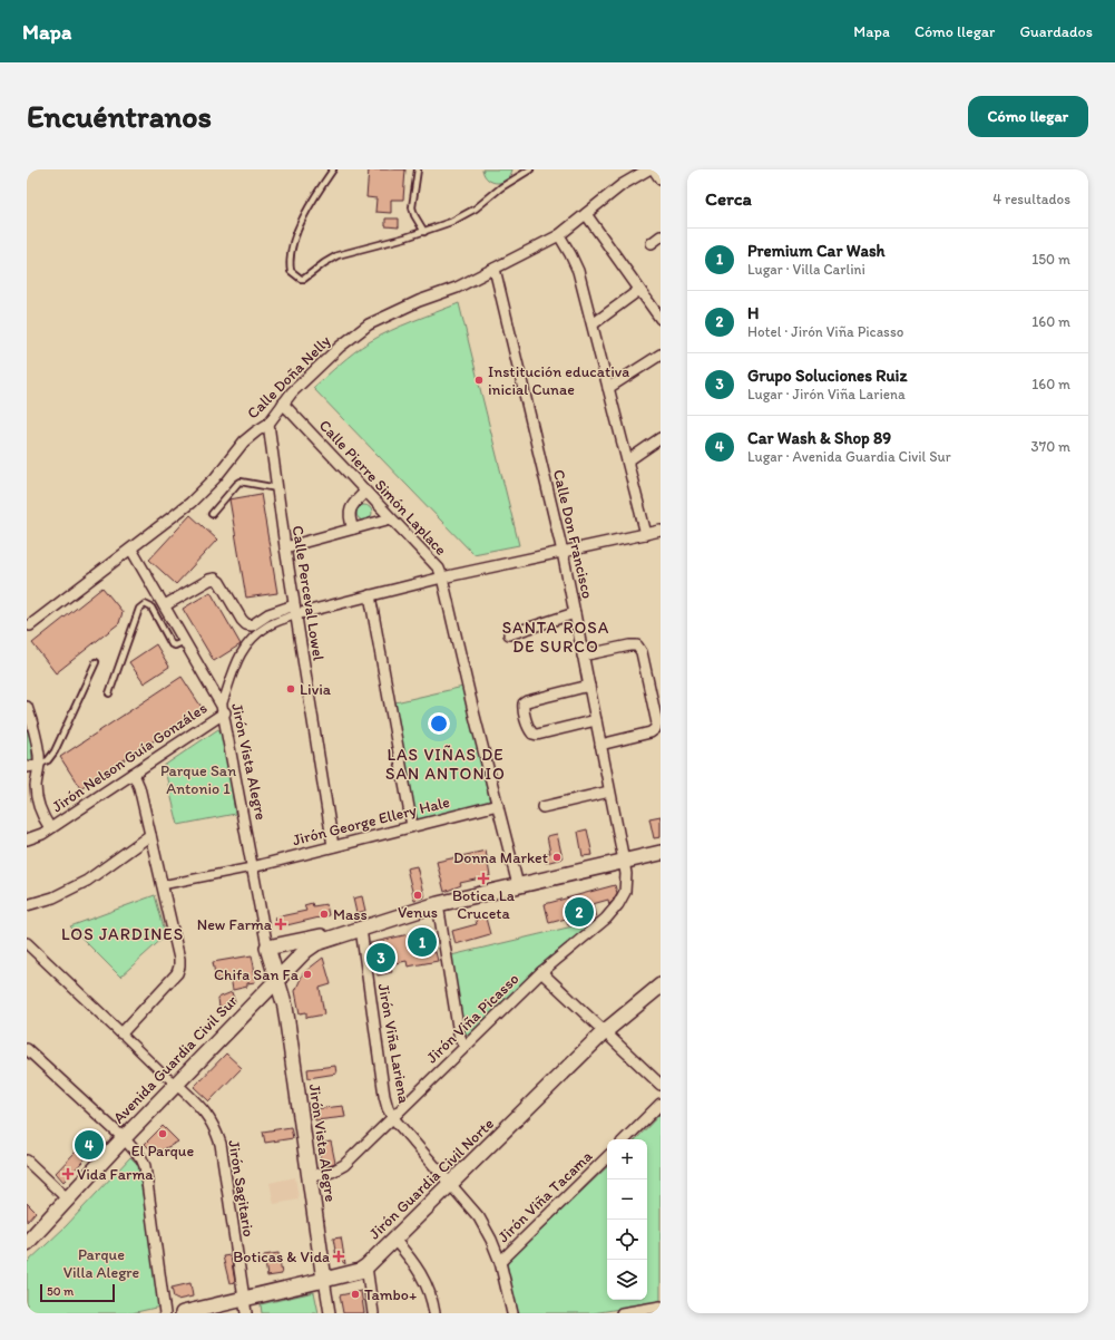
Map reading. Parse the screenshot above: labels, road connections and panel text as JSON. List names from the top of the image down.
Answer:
{
  "streets": {
    "main road": ["Jirón Vista Alegre", "Avenida Guardia Civil Sur", "Jirón Guardia Civil Norte"],
    "street": [
      "Calle Doña Nelly",
      "Calle Pierre Simón Laplace",
      "Calle Don Francisco",
      "Calle Perceval Lowel",
      "Jirón Nelson Guía Gonzáles",
      "Jirón George Ellery Hale",
      "Jirón Viña Picasso",
      "Jirón Viña Lariena",
      "Jirón Sagitario",
      "Jirón Viña Tacama"
    ]
  },
  "crossings": [
    ["Calle Doña Nelly", "Calle Pierre Simón Laplace"],
    ["Calle Doña Nelly", "Calle Don Francisco"],
    ["Calle Doña Nelly", "Calle Perceval Lowel"],
    ["Calle Doña Nelly", "Jirón Vista Alegre"],
    ["Calle Pierre Simón Laplace", "Jirón George Ellery Hale"],
    ["Calle Pierre Simón Laplace", "Avenida Guardia Civil Sur"],
    ["Calle Don Francisco", "Jirón Viña Picasso"],
    ["Calle Don Francisco", "Avenida Guardia Civil Sur"],
    ["Calle Perceval Lowel", "Jirón George Ellery Hale"],
    ["Jirón Nelson Guía Gonzáles", "Jirón Vista Alegre"],
    ["Jirón Vista Alegre", "Jirón George Ellery Hale"],
    ["Jirón Vista Alegre", "Jirón Viña Picasso"],
    ["Jirón Vista Alegre", "Avenida Guardia Civil Sur"],
    ["Jirón Vista Alegre", "Jirón Guardia Civil Norte"],
    ["Jirón Viña Picasso", "Jirón Viña Lariena"],
    ["Jirón Viña Picasso", "Avenida Guardia Civil Sur"],
    ["Jirón Viña Lariena", "Avenida Guardia Civil Sur"],
    ["Jirón Viña Lariena", "Jirón Guardia Civil Norte"],
    ["Jirón Viña Lariena", "Jirón Viña Tacama"],
    ["Avenida Guardia Civil Sur", "Jirón Sagitario"],
    ["Jirón Guardia Civil Norte", "Jirón Sagitario"]
  ],
  "districts": ["SANTA ROSA DE SURCO", "LAS VIÑAS DE SAN ANTONIO", "LOS JARDINES"],
  "parks": ["Parque San Antonio 1", "Parque Villa Alegre"],
  "places": {
    "other": [
      "Institución educativa inicial Cunae",
      "Livia",
      "Donna Market",
      "Venus",
      "Mass",
      "Chifa San Fa",
      "El Parque",
      "Tambo+"
    ],
    "health": [
      "Botica La Cruceta",
      "New Farma",
      "Vida Farma",
      "Boticas & Vida"
    ]
  },
  "scale_bar": "50 m",
  "page": {
    "header": "Mapa",
    "nav": ["Mapa", "Cómo llegar", "Guardados"],
    "buttons": "Cómo llegar",
    "title": "Encuéntranos",
    "heading": ["Cerca", "4 resultados"],
    "list": [
      {
        "mark": "1",
        "name": "Premium Car Wash",
        "note": "Lugar · Villa Carlini",
        "value": "150 m"
      },
      {
        "mark": "2",
        "name": "H",
        "note": "Hotel · Jirón Viña Picasso",
        "value": "160 m"
      },
      {
        "mark": "3",
        "name": "Grupo Soluciones Ruiz",
        "note": "Lugar · Jirón Viña Lariena",
        "value": "160 m"
      },
      {
        "mark": "4",
        "name": "Car Wash & Shop 89",
        "note": "Lugar · Avenida Guardia Civil Sur",
        "value": "370 m"
      }
    ],
    "pins": [
      "2",
      "1",
      "3",
      "4"
    ],
    "map_buttons": ["+", "−"],
    "scale": "50 m"
  }
}
